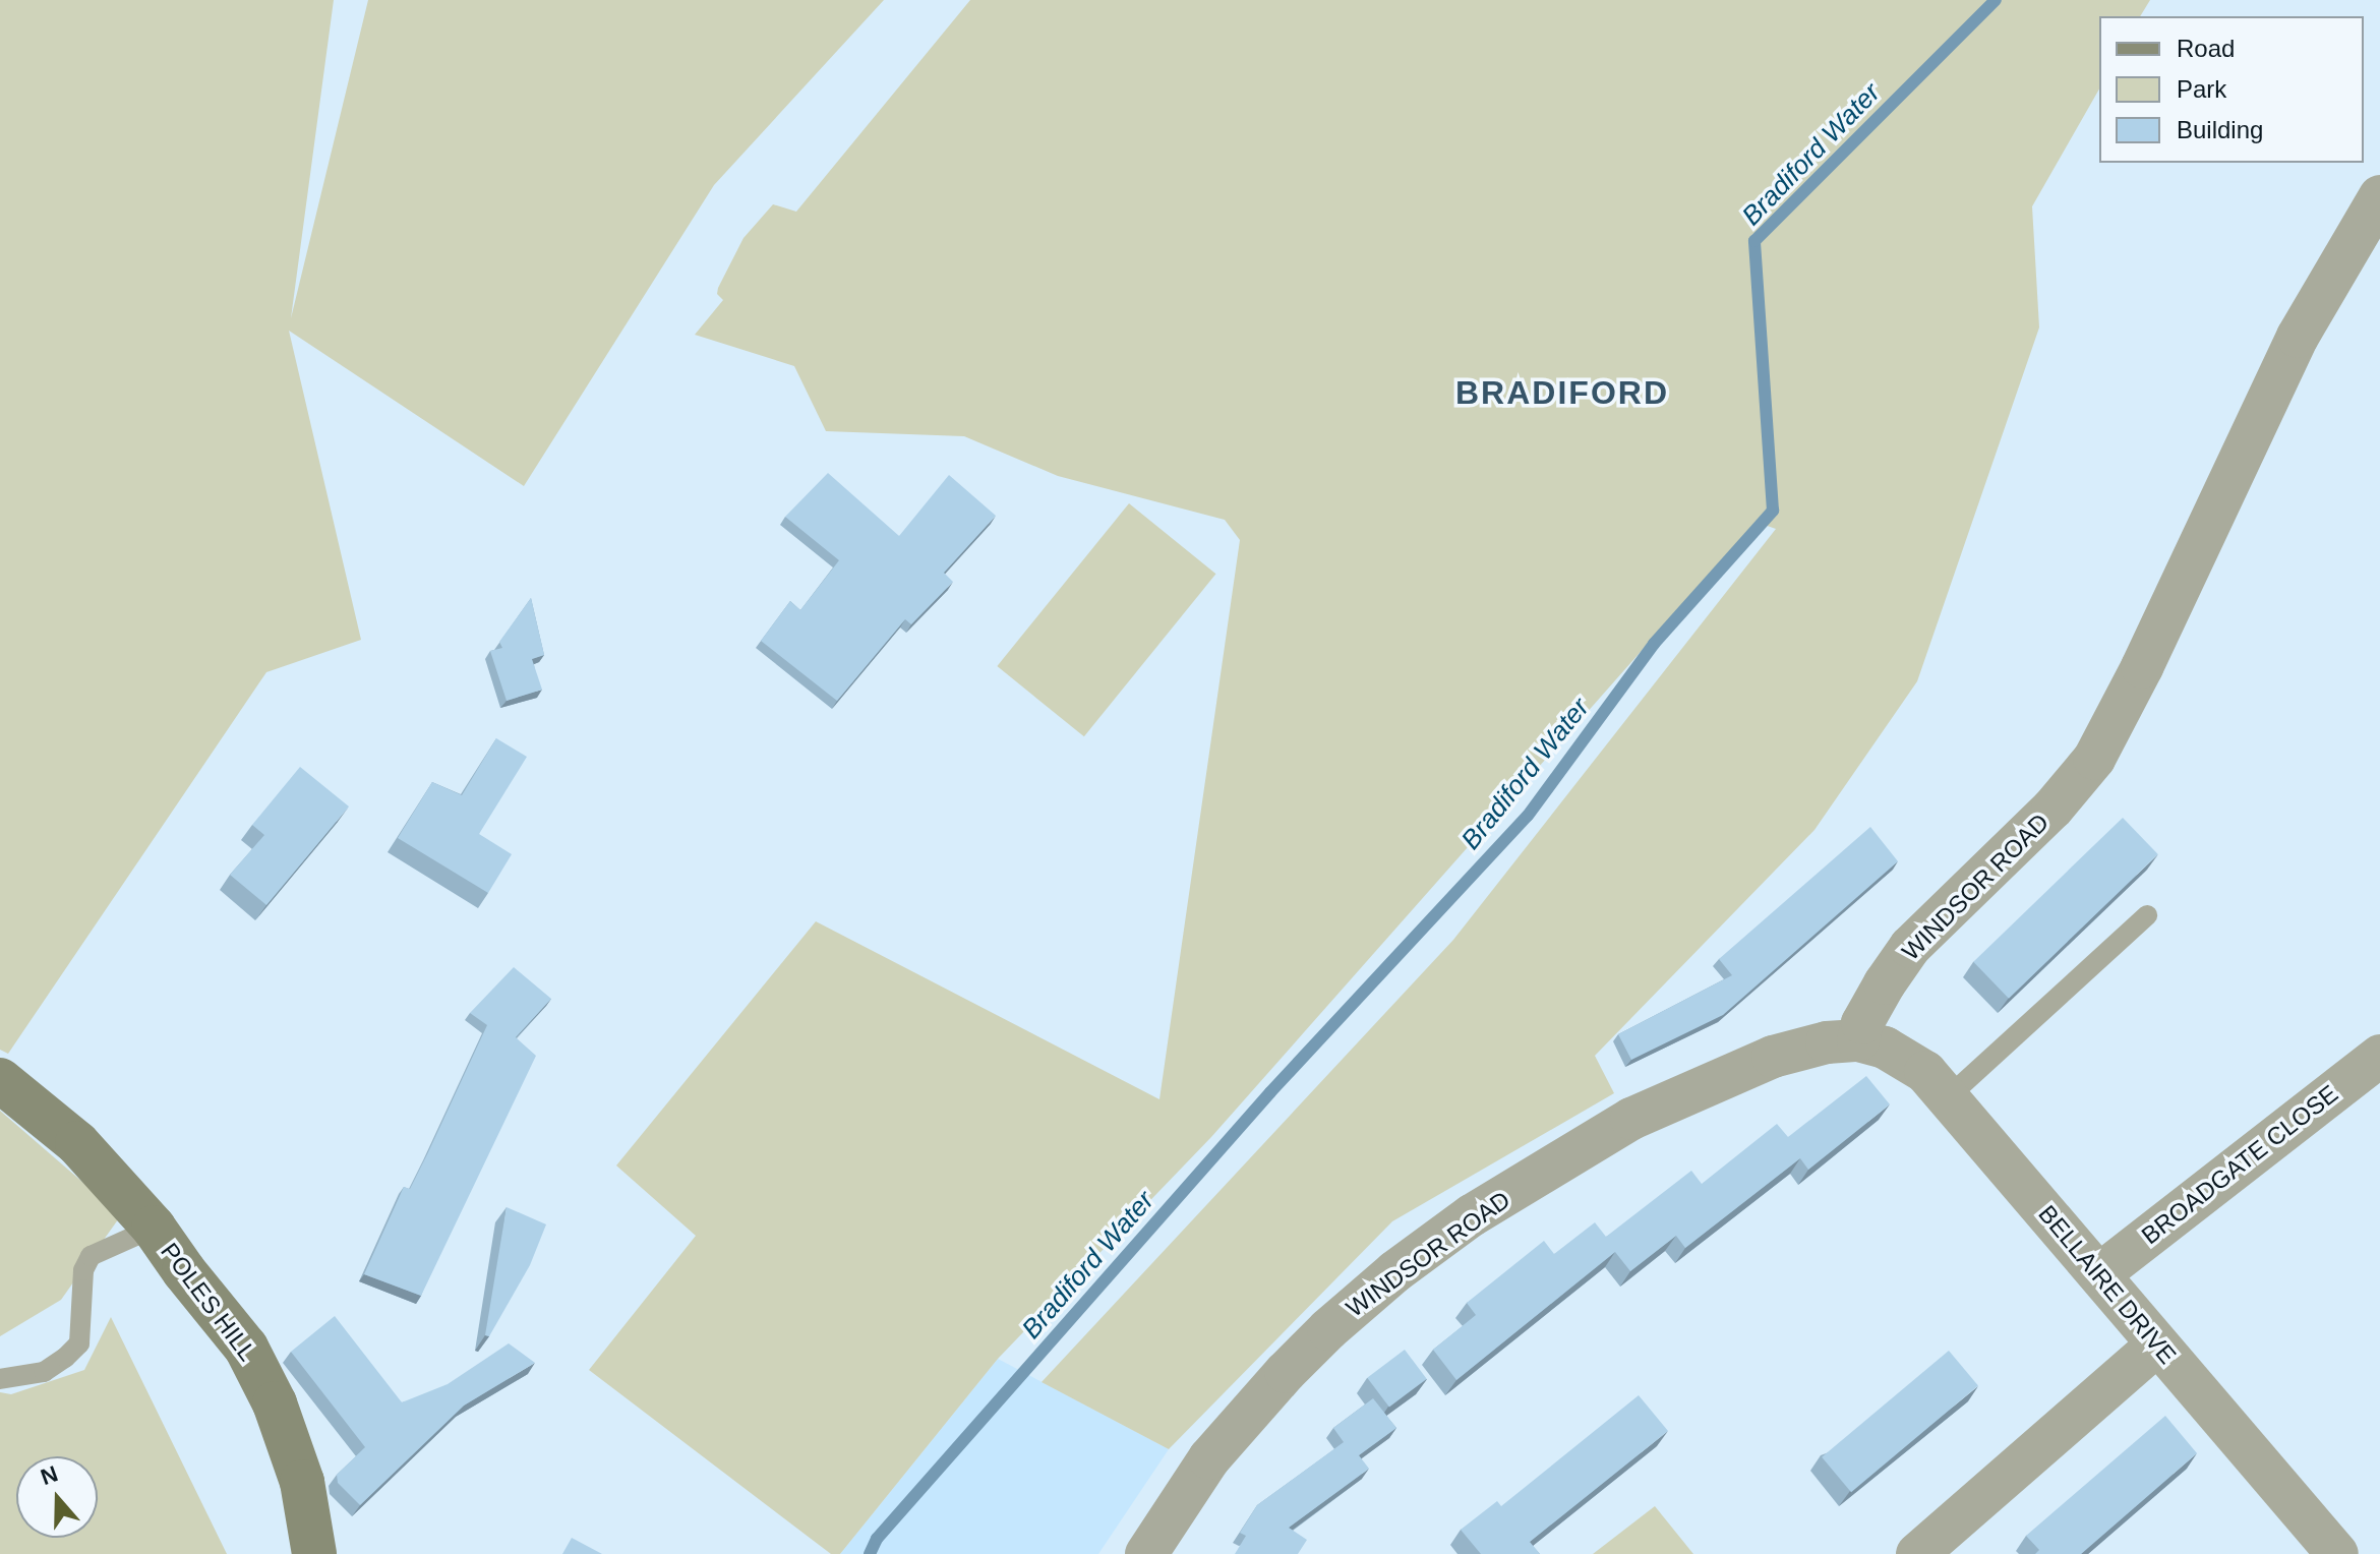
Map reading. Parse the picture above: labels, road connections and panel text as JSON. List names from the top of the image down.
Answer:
{
  "streets": {
    "street": [
      "WINDSOR ROAD",
      "BROADGATE CLOSE",
      "BELLAIRE DRIVE",
      "POLES HILL"
    ]
  },
  "crossings": [
    ["WINDSOR ROAD", "BELLAIRE DRIVE"],
    ["BROADGATE CLOSE", "BELLAIRE DRIVE"]
  ],
  "districts": ["BRADIFORD"],
  "water": ["Bradiford Water"],
  "legend": ["Road", "Park", "Building"],
  "north": "top"
}
